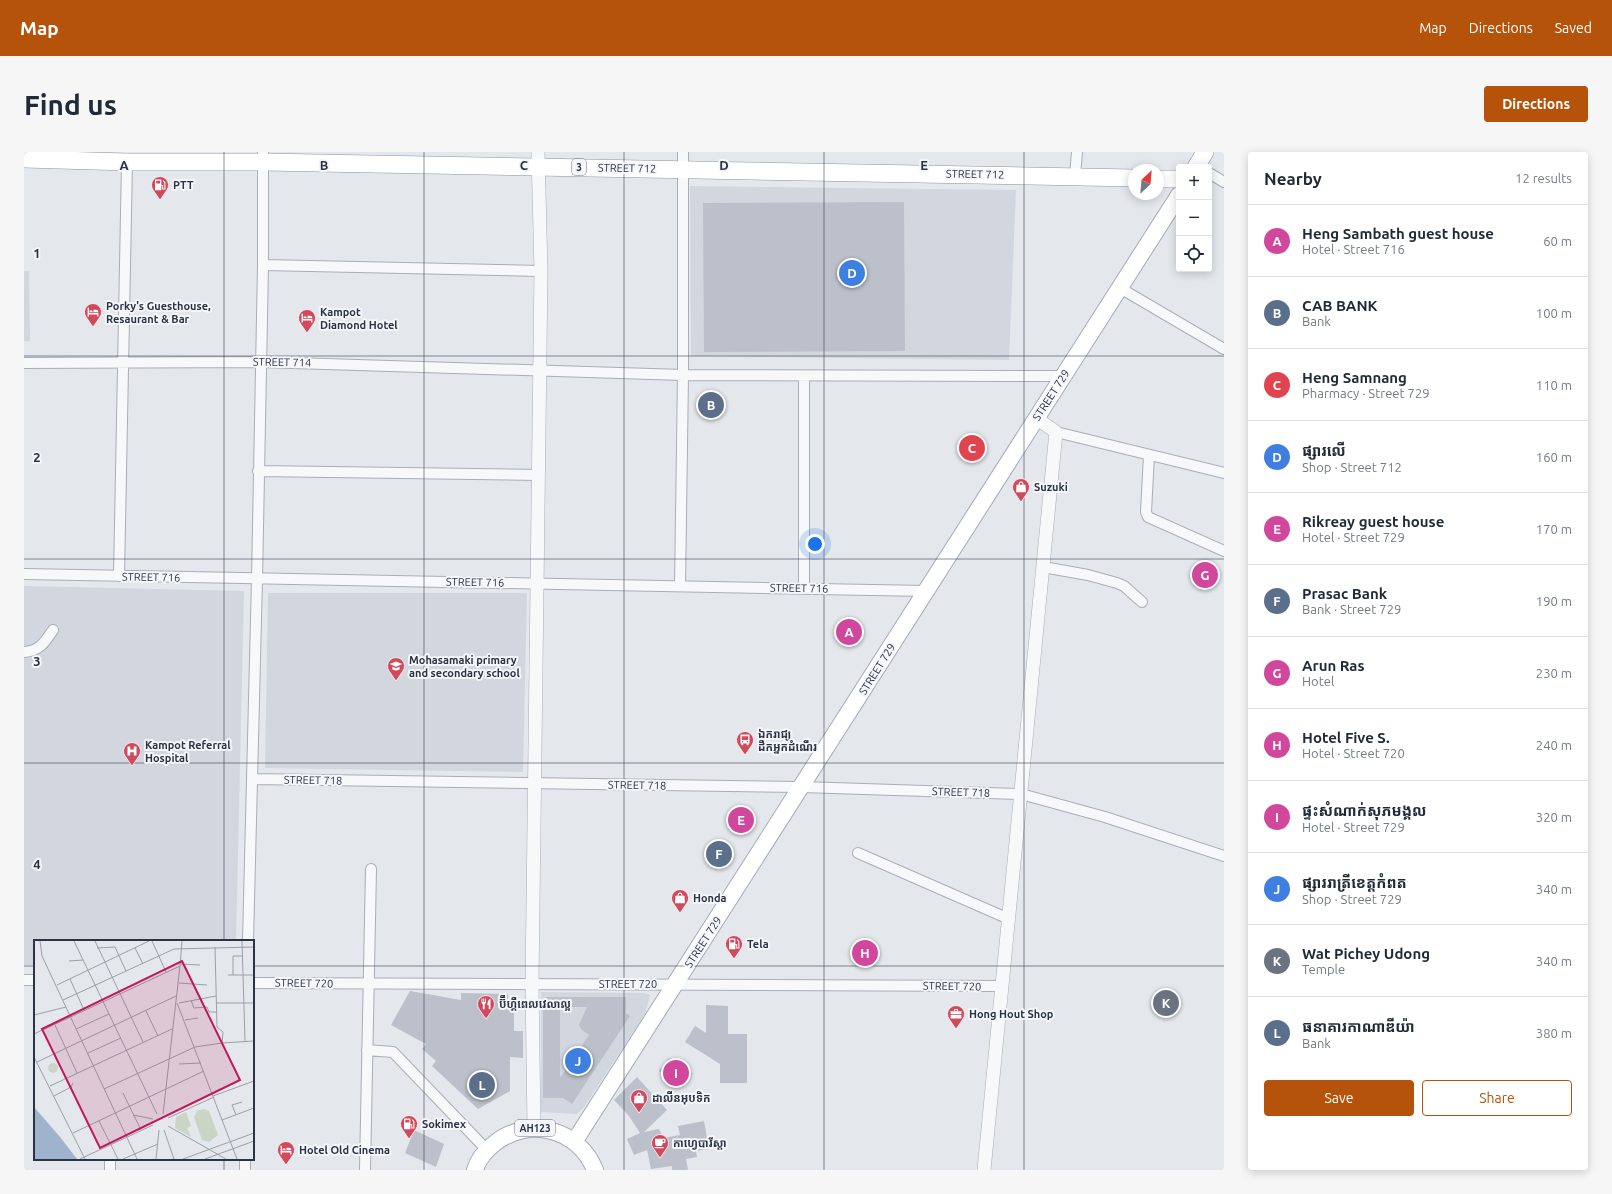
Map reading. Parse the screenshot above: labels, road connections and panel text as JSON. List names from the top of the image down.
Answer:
{
  "streets": {
    "highway": ["3", "STREET 712"],
    "main road": ["STREET 729", "AH123"],
    "street": [
      "STREET 714",
      "STREET 716",
      "STREET 718",
      "STREET 720"
    ]
  },
  "crossings": [
    ["STREET 714", "STREET 729"],
    ["STREET 729", "STREET 716"],
    ["STREET 729", "STREET 718"],
    ["STREET 729", "STREET 720"],
    ["STREET 729", "AH123"]
  ],
  "places": {
    "fuel station": ["PTT", "Tela", "Sokimex"],
    "hotel": ["Porky's Guesthouse, Resaurant & Bar", "Kampot Diamond Hotel", "Hotel Old Cinema"],
    "shop": ["Suzuki", "Honda", "ដាលីនអុបទិក"],
    "school or university": ["Mohasamaki primary and secondary school"],
    "bus stop": ["ឯករាជ្យ ដឹកអ្នកដំណើរ"],
    "hospital": ["Kampot Referral Hospital"],
    "restaurant": ["ប៊ឺហ្គឺពេលវេលាល្អ"],
    "office": ["Hong Hout Shop"],
    "cafe": ["កាហ្វេបារីស្តា"]
  },
  "north": "top right",
  "page": {
    "header": "Map",
    "nav": ["Map", "Directions", "Saved"],
    "buttons": [
      "Directions",
      ["Save", "Share"]
    ],
    "title": "Find us",
    "heading": ["Nearby", "12 results"],
    "map_buttons": ["+", "−"],
    "list": [
      {
        "mark": "A",
        "name": "Heng Sambath guest house",
        "note": "Hotel · Street 716",
        "value": "60 m"
      },
      {
        "mark": "B",
        "name": "CAB BANK",
        "note": "Bank",
        "value": "100 m"
      },
      {
        "mark": "C",
        "name": "Heng Samnang",
        "note": "Pharmacy · Street 729",
        "value": "110 m"
      },
      {
        "mark": "D",
        "name": "ផ្សារលើ",
        "note": "Shop · Street 712",
        "value": "160 m"
      },
      {
        "mark": "E",
        "name": "Rikreay guest house",
        "note": "Hotel · Street 729",
        "value": "170 m"
      },
      {
        "mark": "F",
        "name": "Prasac Bank",
        "note": "Bank · Street 729",
        "value": "190 m"
      },
      {
        "mark": "G",
        "name": "Arun Ras",
        "note": "Hotel",
        "value": "230 m"
      },
      {
        "mark": "H",
        "name": "Hotel Five S.",
        "note": "Hotel · Street 720",
        "value": "240 m"
      },
      {
        "mark": "I",
        "name": "ផ្ទះសំណាក់សុភមង្គល",
        "note": "Hotel · Street 729",
        "value": "320 m"
      },
      {
        "mark": "J",
        "name": "ផ្សាររាត្រីខេត្តកំពត",
        "note": "Shop · Street 729",
        "value": "340 m"
      },
      {
        "mark": "K",
        "name": "Wat Pichey Udong",
        "note": "Temple",
        "value": "340 m"
      },
      {
        "mark": "L",
        "name": "ធនាគារកាណាឌីយ៉ា",
        "note": "Bank",
        "value": "380 m"
      }
    ],
    "pins": [
      "D",
      "B",
      "C",
      "G",
      "A",
      "E",
      "F",
      "H",
      "K",
      "J",
      "I",
      "L"
    ]
  },
  "grid": {
    "columns": [
      "A",
      "B",
      "C",
      "D",
      "E"
    ],
    "rows": [
      "1",
      "2",
      "3",
      "4"
    ]
  }
}
